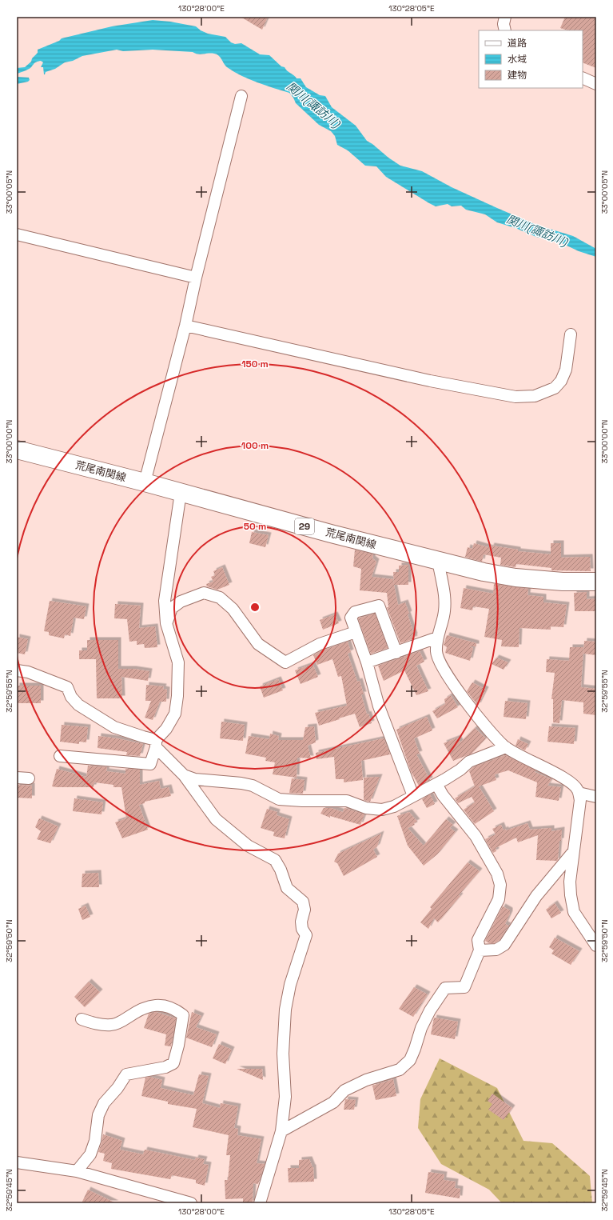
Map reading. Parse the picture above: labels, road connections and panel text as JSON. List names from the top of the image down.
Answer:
{
  "streets": {
    "main road": ["荒尾南関線", "29"]
  },
  "water": ["関川(諏訪川)"],
  "legend": ["道路", "水域", "建物"],
  "coordinates": [
    "130°28'00\"E",
    "130°28'05\"E",
    "33°00'05\"N",
    "33°00'00\"N",
    "32°59'55\"N",
    "32°59'50\"N",
    "32°59'45\"N"
  ],
  "rings": ["150 m", "100 m", "50 m"]
}
